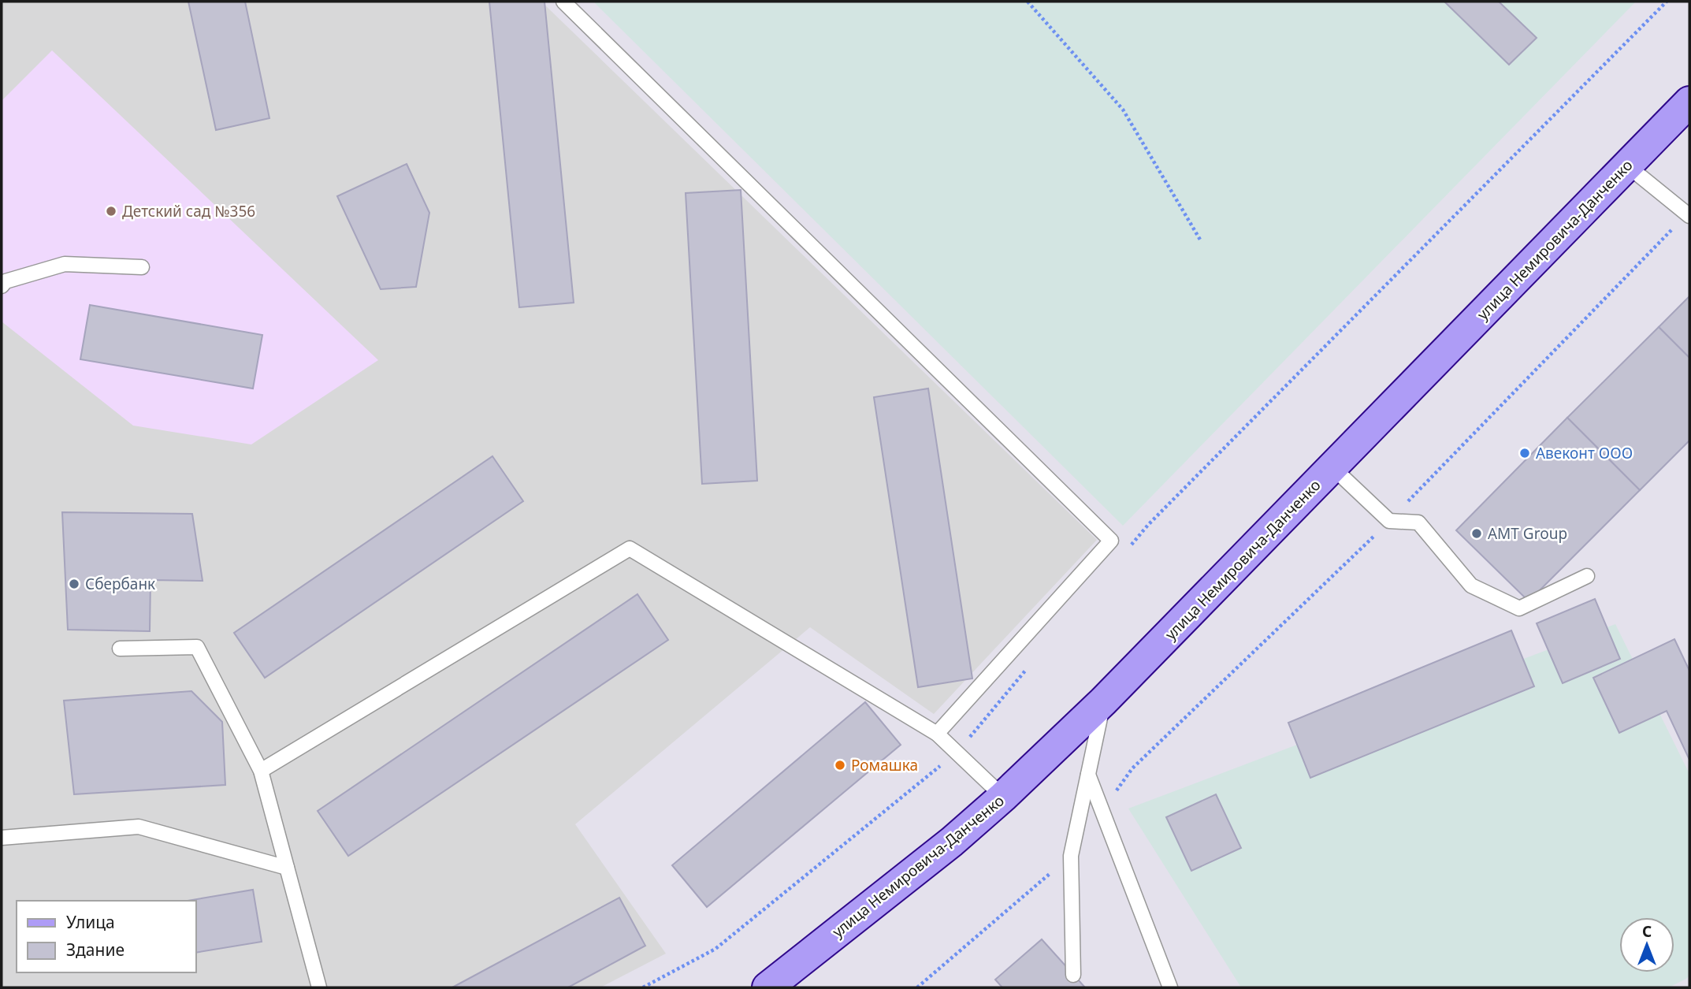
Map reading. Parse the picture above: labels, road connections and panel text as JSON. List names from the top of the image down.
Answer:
{
  "streets": {
    "main road": ["улица Немировича-Данченко"]
  },
  "places": [
    "Детский сад №356",
    "Авеконт ООО",
    "АМТ Group",
    "Сбербанк",
    "Ромашка"
  ],
  "legend": ["Улица", "Здание"],
  "north": "top"
}
